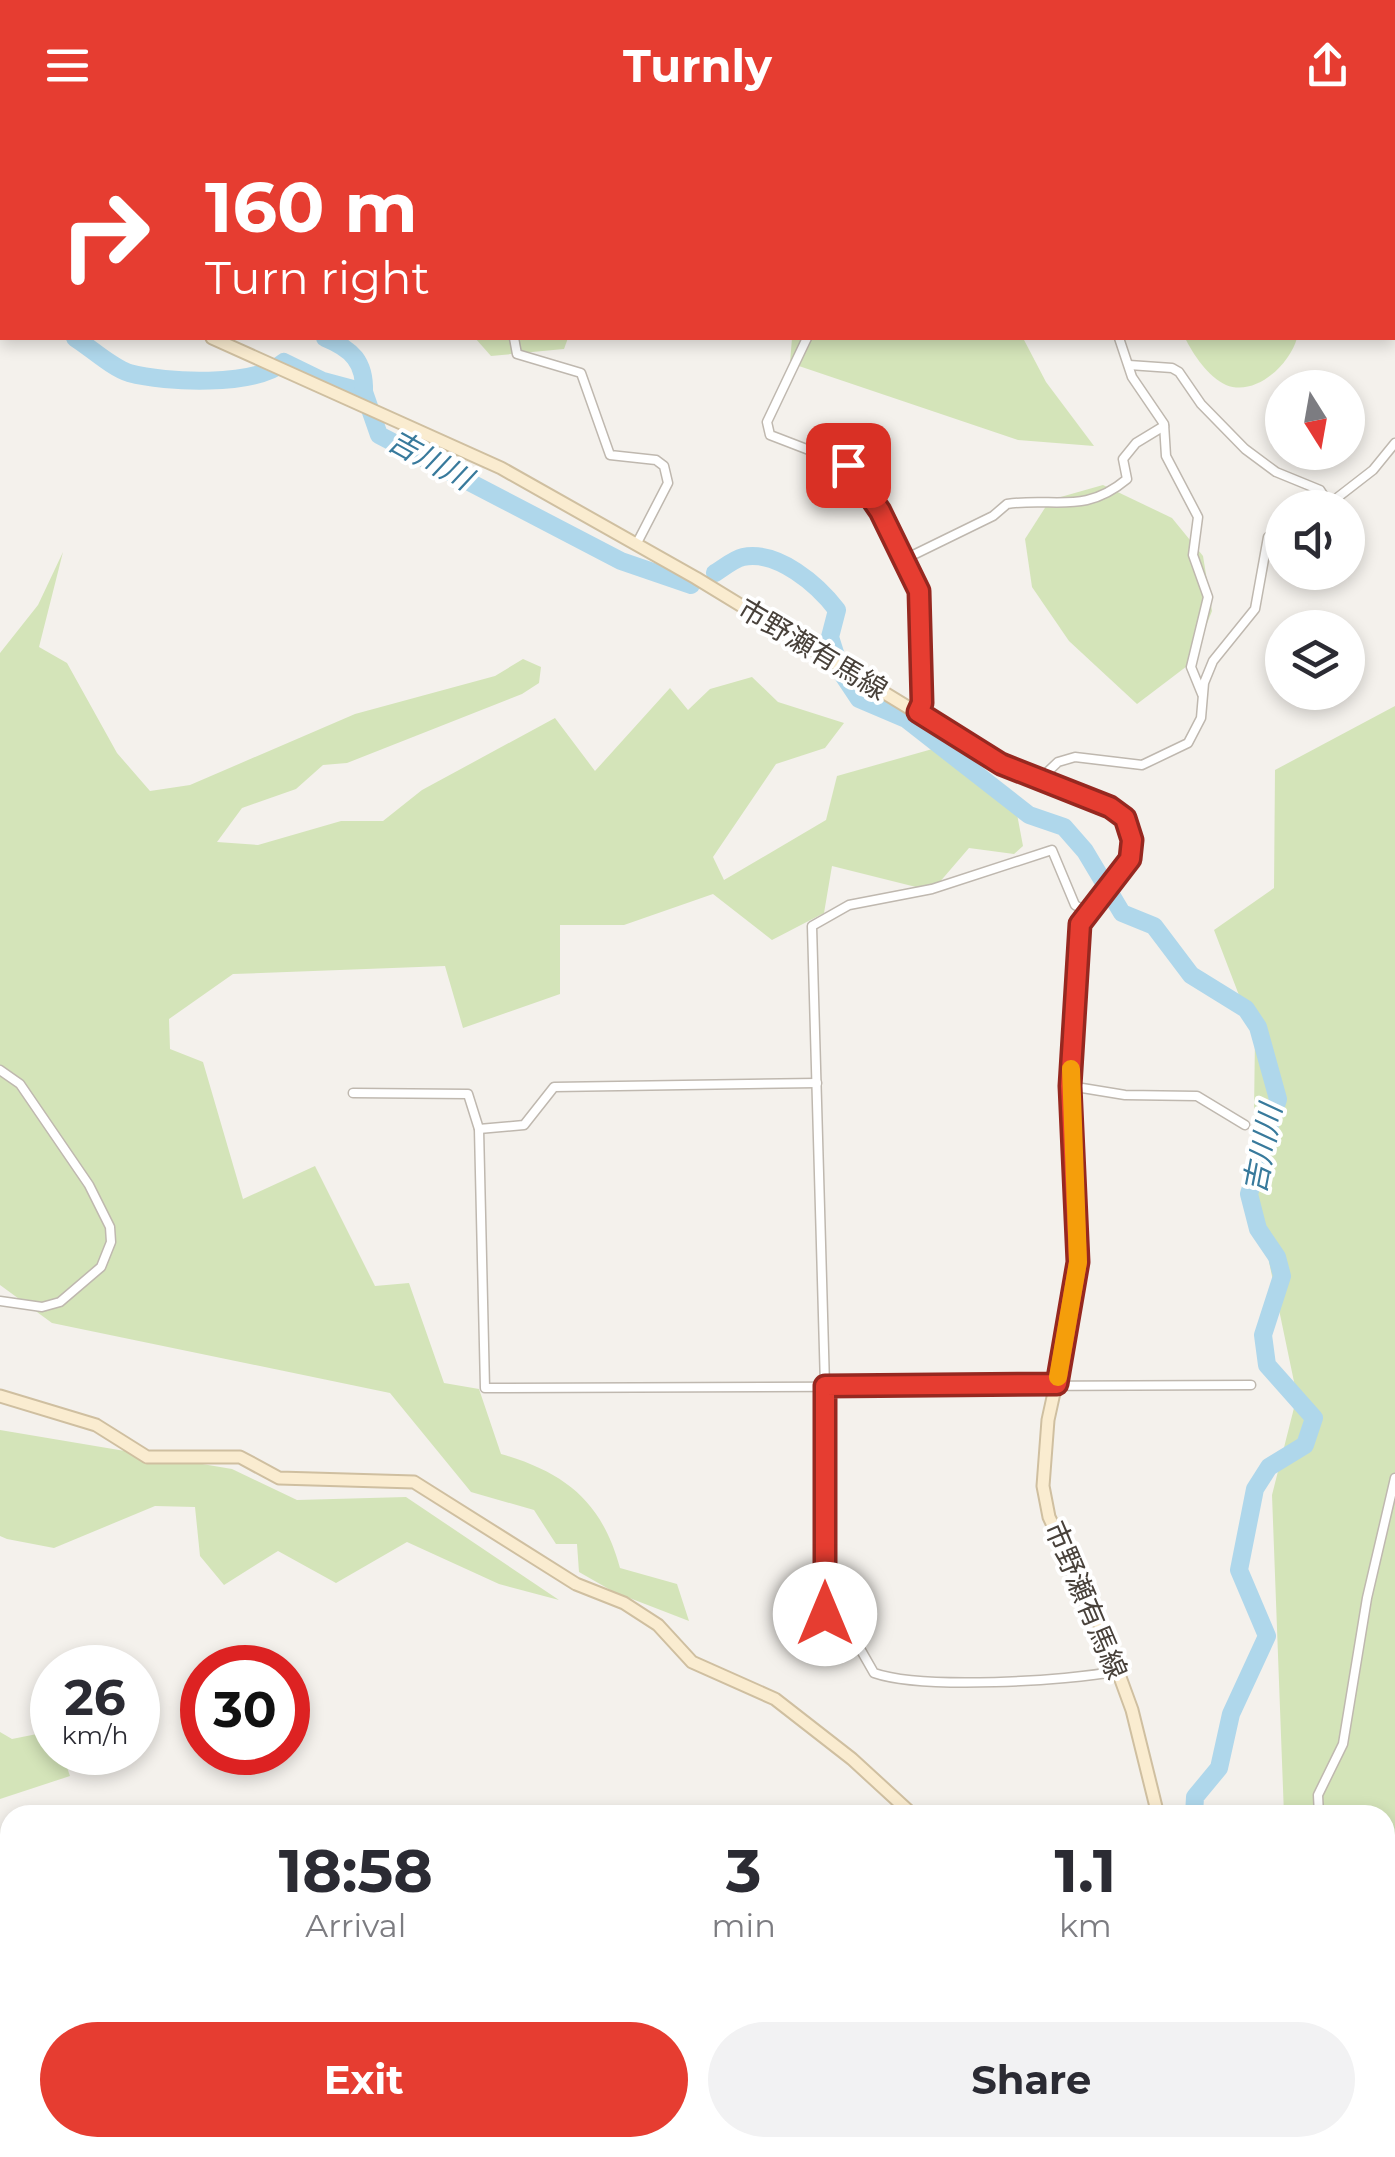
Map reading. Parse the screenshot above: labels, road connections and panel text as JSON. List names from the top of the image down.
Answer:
{
  "streets": {
    "main road": ["市野瀬有馬線"]
  },
  "water": ["吉川川"],
  "north": "bottom",
  "page": {
    "header": "Turnly",
    "turn": ["160 m", "Turn right"],
    "speed": "26 km/h",
    "limit": "30",
    "eta": [
      "18:58",
      "Arrival",
      "3",
      "min",
      "1.1",
      "km"
    ],
    "buttons": ["Exit", "Share"]
  }
}
